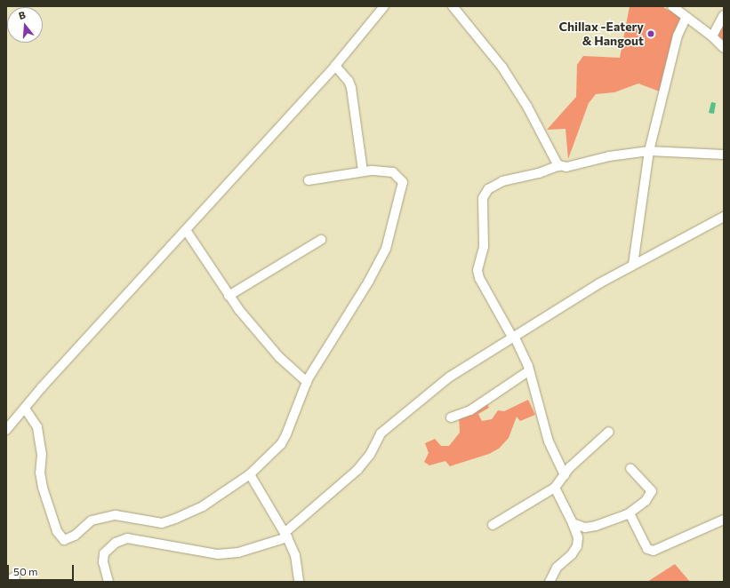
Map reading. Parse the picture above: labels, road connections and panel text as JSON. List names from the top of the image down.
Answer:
{
  "places": ["Chillax -Eatery & Hangout"],
  "scale_bar": "50 m",
  "north": "top"
}
